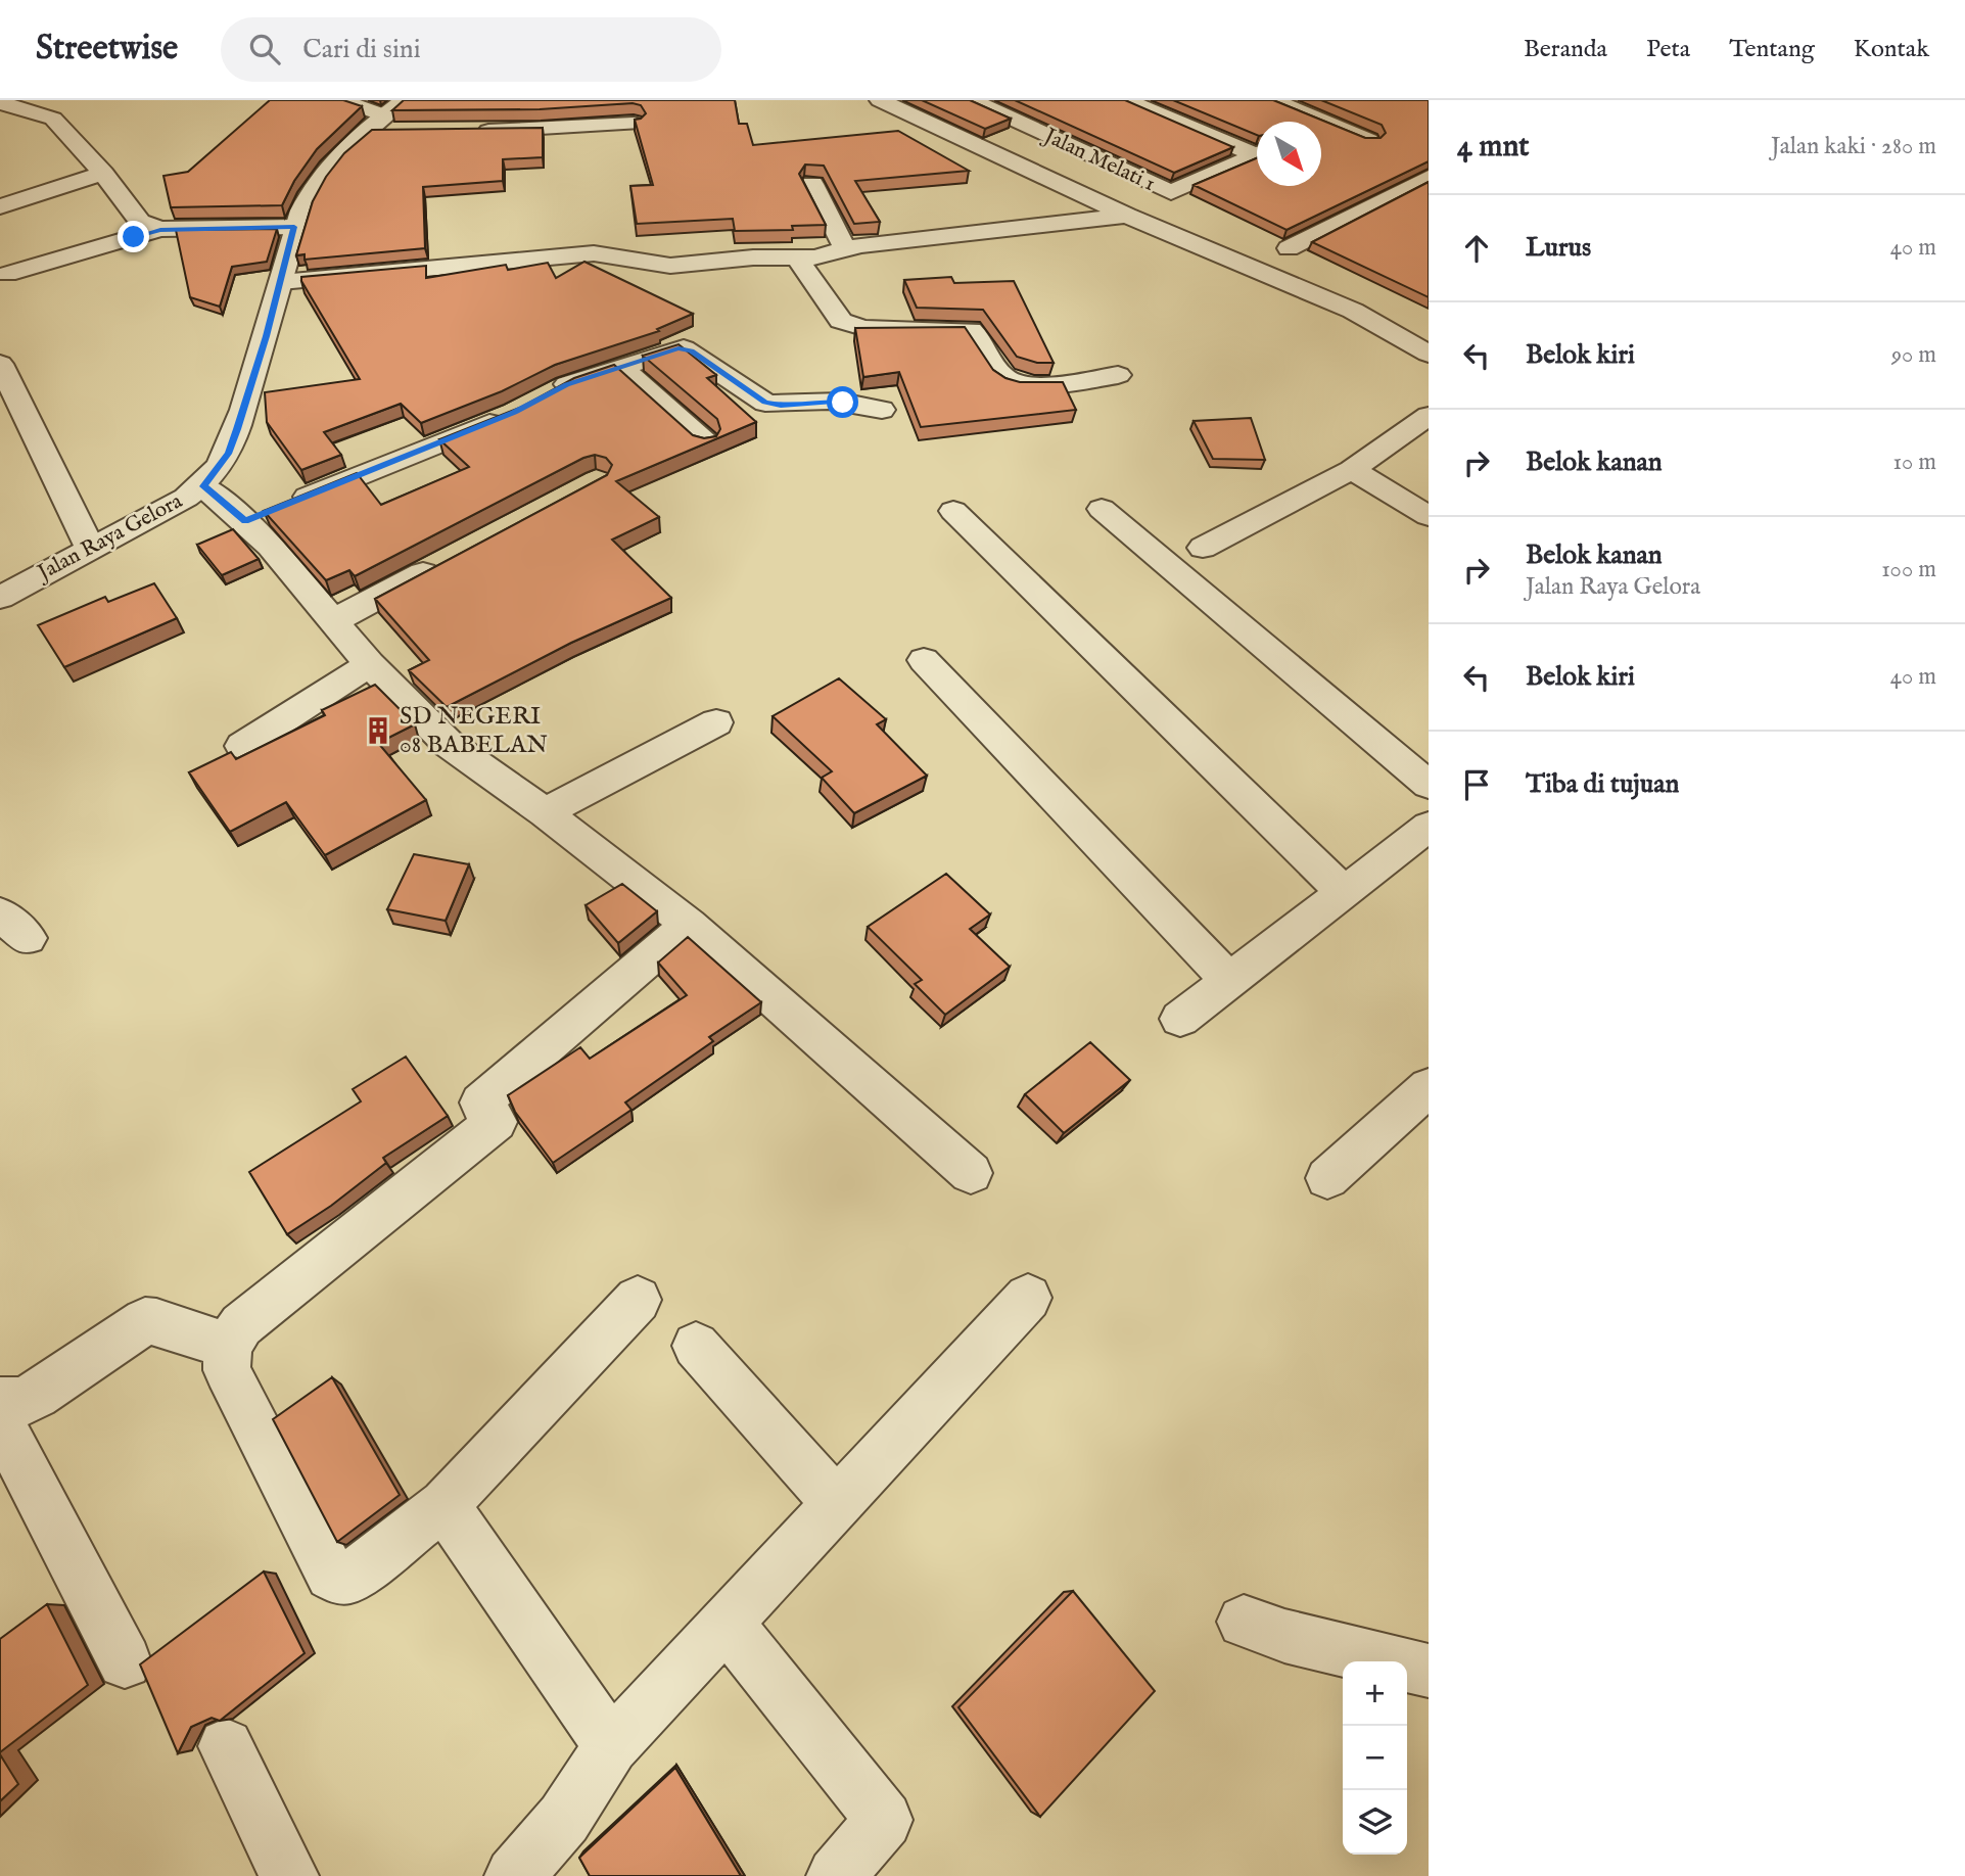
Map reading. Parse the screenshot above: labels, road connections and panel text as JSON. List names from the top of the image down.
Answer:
{
  "streets": {
    "street": ["Jalan Melati 1", "Jalan Raya Gelora"]
  },
  "places": {
    "building": ["SD NEGERI 08 BABELAN"]
  },
  "north": "bottom right",
  "page": {
    "header": "Streetwise",
    "search": "Cari di sini",
    "nav": [
      "Beranda",
      "Peta",
      "Tentang",
      "Kontak"
    ],
    "heading": ["4 mnt", "Jalan kaki · 280 m"],
    "list": [
      ["Lurus", "40 m"],
      ["Belok kiri", "90 m"],
      ["Belok kanan", "10 m"],
      ["Belok kanan", "Jalan Raya Gelora", "100 m"],
      ["Belok kiri", "40 m"],
      "Tiba di tujuan"
    ],
    "map_buttons": ["+", "−"]
  }
}
